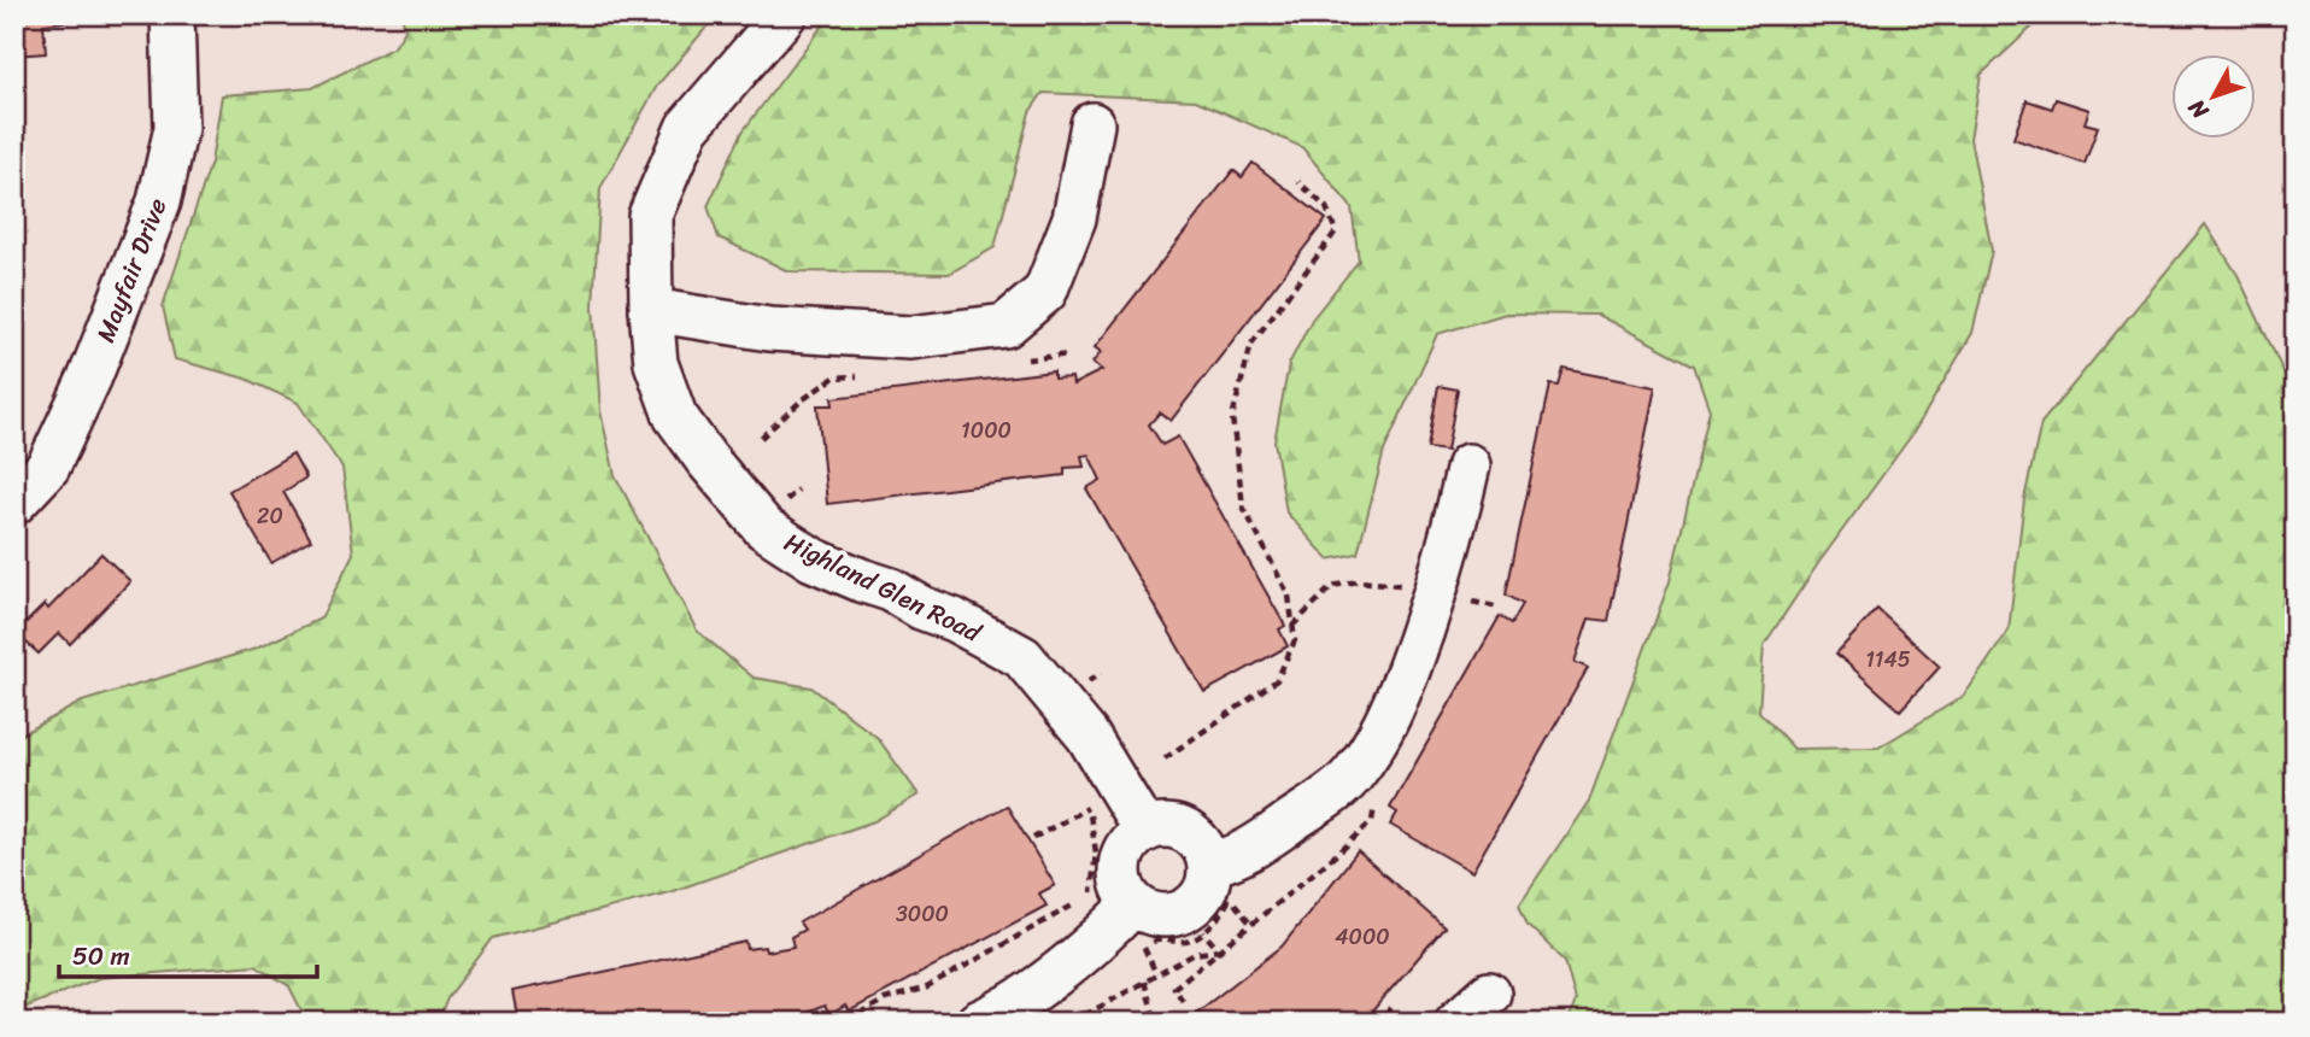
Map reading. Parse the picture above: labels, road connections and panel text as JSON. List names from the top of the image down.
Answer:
{
  "streets": {
    "street": ["Mayfair Drive", "Highland Glen Road"]
  },
  "house_numbers": [
    "1000",
    "20",
    "1145",
    "3000",
    "4000"
  ],
  "scale_bar": "50 m",
  "north": "bottom left"
}
